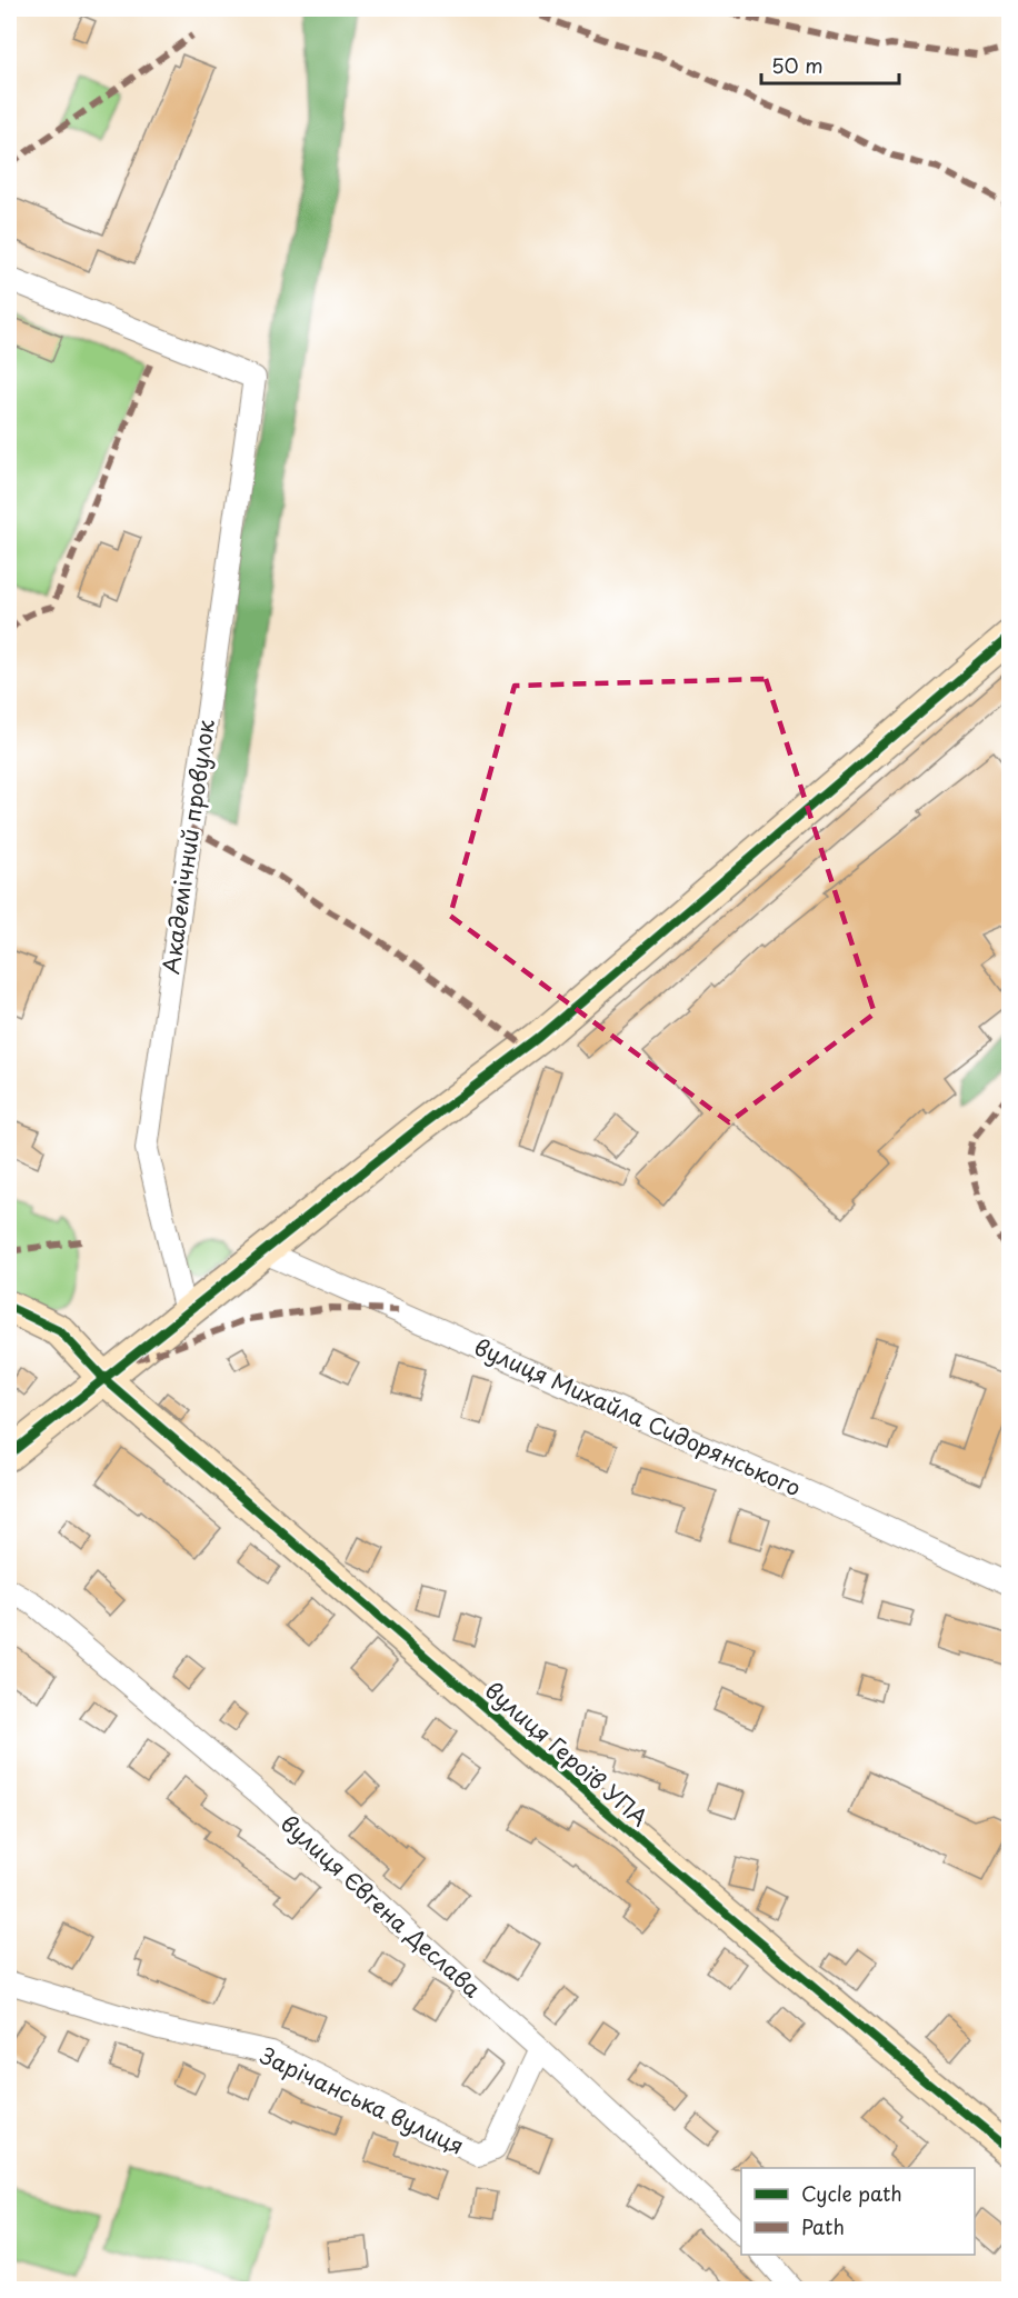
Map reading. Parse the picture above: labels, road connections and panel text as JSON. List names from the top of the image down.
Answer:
{
  "streets": {
    "street": [
      "Академічний провулок",
      "вулиця Михайла Сидорянського",
      "вулиця Героїв УПА",
      "вулиця Євгена Деслава",
      "Зарічанська вулиця"
    ]
  },
  "crossings": [
    ["вулиця Євгена Деслава", "Зарічанська вулиця"]
  ],
  "legend": ["Cycle path", "Path"],
  "scale_bar": "50 m"
}
